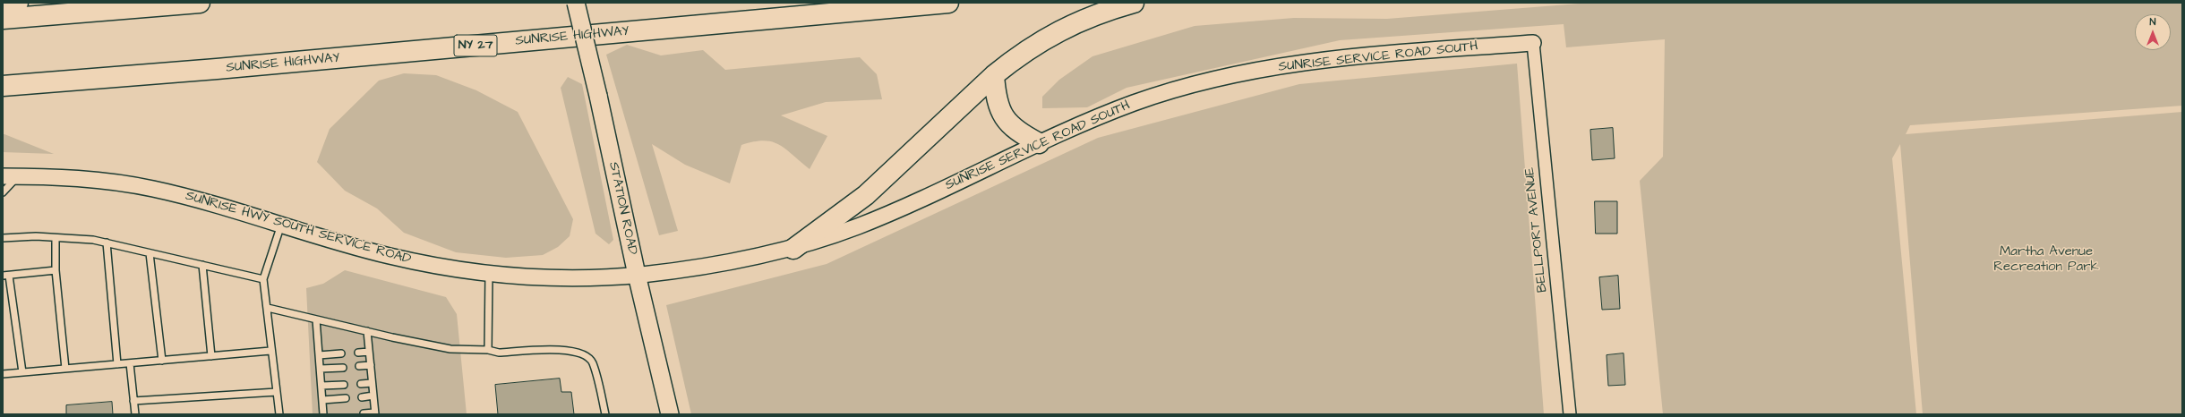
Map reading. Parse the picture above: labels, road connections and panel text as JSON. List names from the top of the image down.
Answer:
{
  "streets": {
    "highway": ["SUNRISE HIGHWAY", "NY 27"],
    "main road": ["STATION ROAD"],
    "street": ["SUNRISE SERVICE ROAD SOUTH", "SUNRISE HWY SOUTH SERVICE ROAD", "BELLPORT AVENUE"]
  },
  "crossings": [
    ["SUNRISE SERVICE ROAD SOUTH", "STATION ROAD"],
    ["SUNRISE SERVICE ROAD SOUTH", "SUNRISE HWY SOUTH SERVICE ROAD"],
    ["SUNRISE SERVICE ROAD SOUTH", "BELLPORT AVENUE"],
    ["STATION ROAD", "SUNRISE HWY SOUTH SERVICE ROAD"]
  ],
  "parks": ["Martha Avenue Recreation Park"],
  "north": "top"
}
